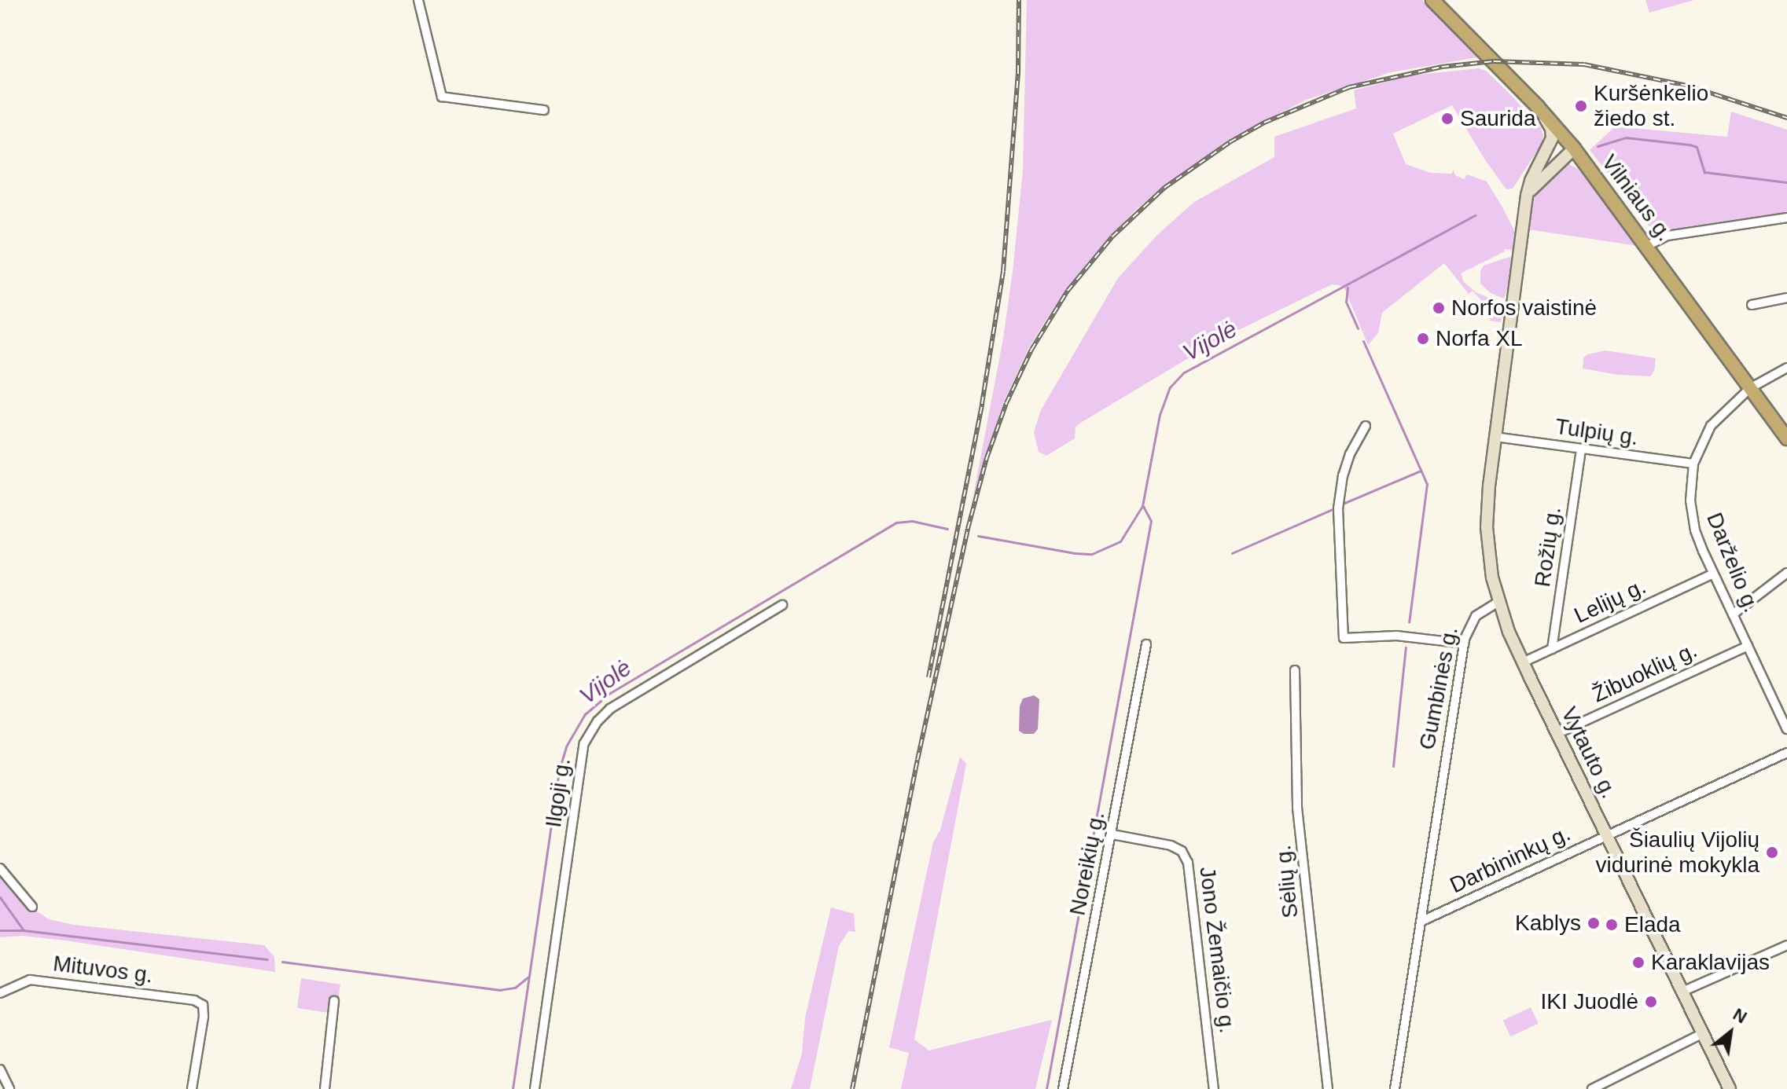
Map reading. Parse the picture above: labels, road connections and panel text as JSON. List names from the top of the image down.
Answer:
{
  "streets": {
    "highway": ["Vilniaus g."],
    "main road": ["Vytauto g."],
    "street": [
      "Tulpių g.",
      "Rožių g.",
      "Darželio g.",
      "Lelijų g.",
      "Žibuoklių g.",
      "Gumbinės g.",
      "Ilgoji g.",
      "Darbininkų g.",
      "Noreikių g.",
      "Sėlių g.",
      "Jono Žemaičio g.",
      "Mituvos g."
    ]
  },
  "crossings": [
    ["Vilniaus g.", "Darželio g."],
    ["Tulpių g.", "Rožių g."],
    ["Tulpių g.", "Darželio g."],
    ["Rožių g.", "Lelijų g."],
    ["Darželio g.", "Lelijų g."],
    ["Darželio g.", "Žibuoklių g."],
    ["Lelijų g.", "Vytauto g."],
    ["Žibuoklių g.", "Vytauto g."],
    ["Gumbinės g.", "Vytauto g."],
    ["Gumbinės g.", "Darbininkų g."],
    ["Vytauto g.", "Darbininkų g."],
    ["Noreikių g.", "Jono Žemaičio g."]
  ],
  "water": ["Vijolė"],
  "places": [
    "Kuršėnkelio žiedo st.",
    "Saurida",
    "Norfos vaistinė",
    "Norfa XL",
    "Šiaulių Vijolių vidurinė mokykla",
    "Kablys",
    "Elada",
    "Karaklavijas",
    "IKI Juodlė"
  ],
  "north": "top right"
}
